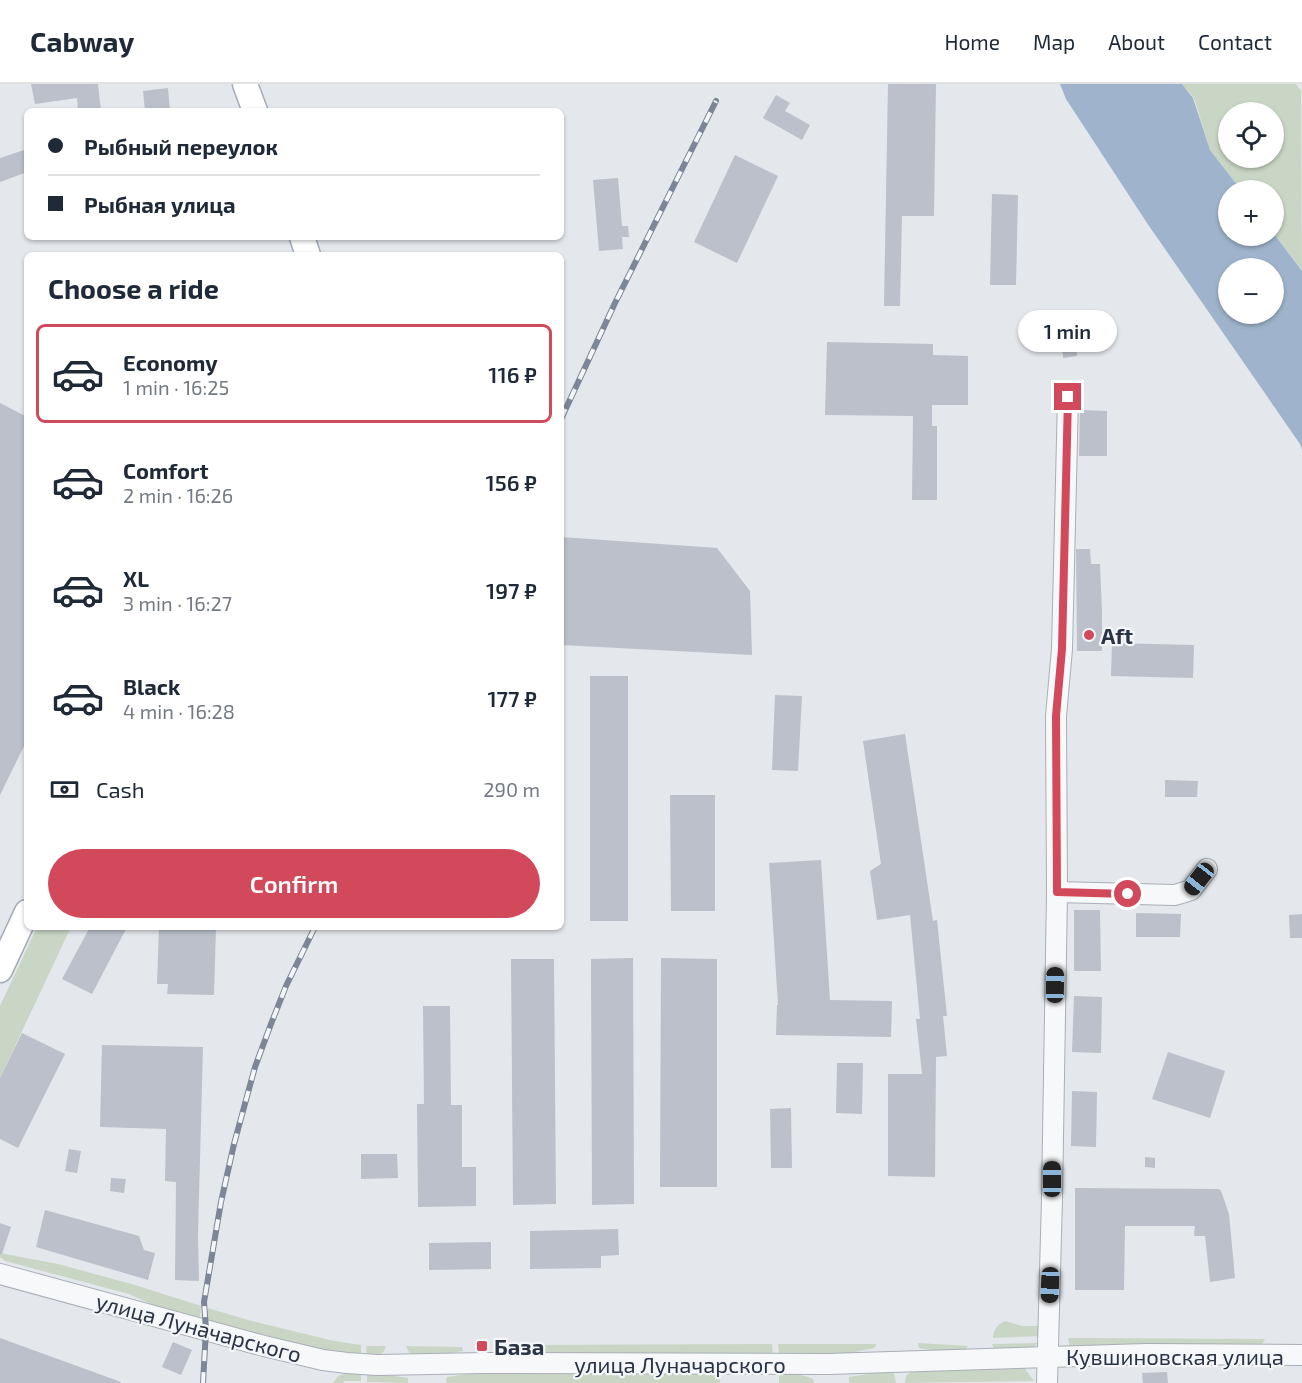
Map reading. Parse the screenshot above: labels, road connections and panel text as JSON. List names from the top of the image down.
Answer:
{
  "streets": {
    "street": ["улица Луначарского", "Кувшиновская улица"]
  },
  "crossings": [
    ["улица Луначарского", "Кувшиновская улица"]
  ],
  "places": {
    "other": ["Aft"],
    "transit": ["База"]
  },
  "page": {
    "header": "Cabway",
    "nav": [
      "Home",
      "Map",
      "About",
      "Contact"
    ],
    "map_buttons": ["+", "−"],
    "banner": ["Рыбный переулок", "Рыбная улица"],
    "heading": "Choose a ride",
    "bubble": "1 min",
    "list": [
      {
        "name": "Economy",
        "note": "1 min · 16:25",
        "value": "116 ₽"
      },
      {
        "name": "Comfort",
        "note": "2 min · 16:26",
        "value": "156 ₽"
      },
      {
        "name": "XL",
        "note": "3 min · 16:27",
        "value": "197 ₽"
      },
      {
        "name": "Black",
        "note": "4 min · 16:28",
        "value": "177 ₽"
      }
    ],
    "pay": ["Cash", "290 m"],
    "buttons": "Confirm"
  }
}
